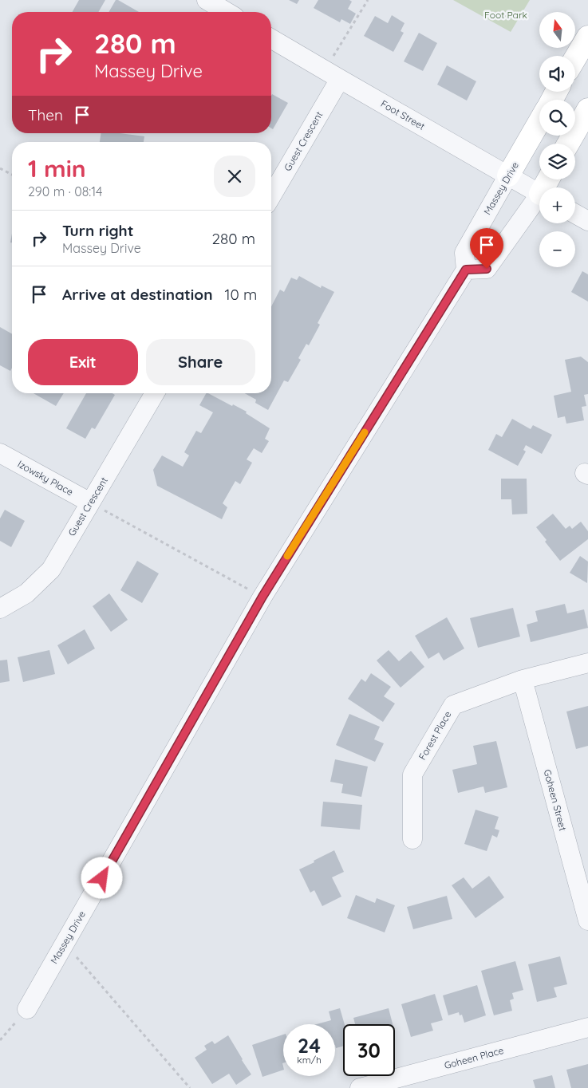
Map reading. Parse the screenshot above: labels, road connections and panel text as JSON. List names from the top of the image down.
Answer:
{
  "streets": {
    "street": [
      "Foot Street",
      "Guest Crescent",
      "Massey Drive",
      "Izowsky Place",
      "Forest Place",
      "Goheen Street",
      "Goheen Place"
    ]
  },
  "crossings": [
    ["Foot Street", "Guest Crescent"],
    ["Foot Street", "Massey Drive"],
    ["Guest Crescent", "Izowsky Place"],
    ["Forest Place", "Goheen Street"]
  ],
  "parks": ["Foot Park"],
  "north": "top",
  "page": {
    "map_buttons": ["+", "−"],
    "turn": ["280 m", "Massey Drive"],
    "then": "Then",
    "heading": ["1 min", "290 m · 08:14"],
    "list": [
      {
        "name": "Turn right",
        "note": "Massey Drive",
        "value": "280 m"
      },
      {
        "name": "Arrive at destination",
        "value": "10 m"
      }
    ],
    "buttons": ["Exit", "Share"],
    "speed": "24 km/h",
    "limit": "30"
  }
}
